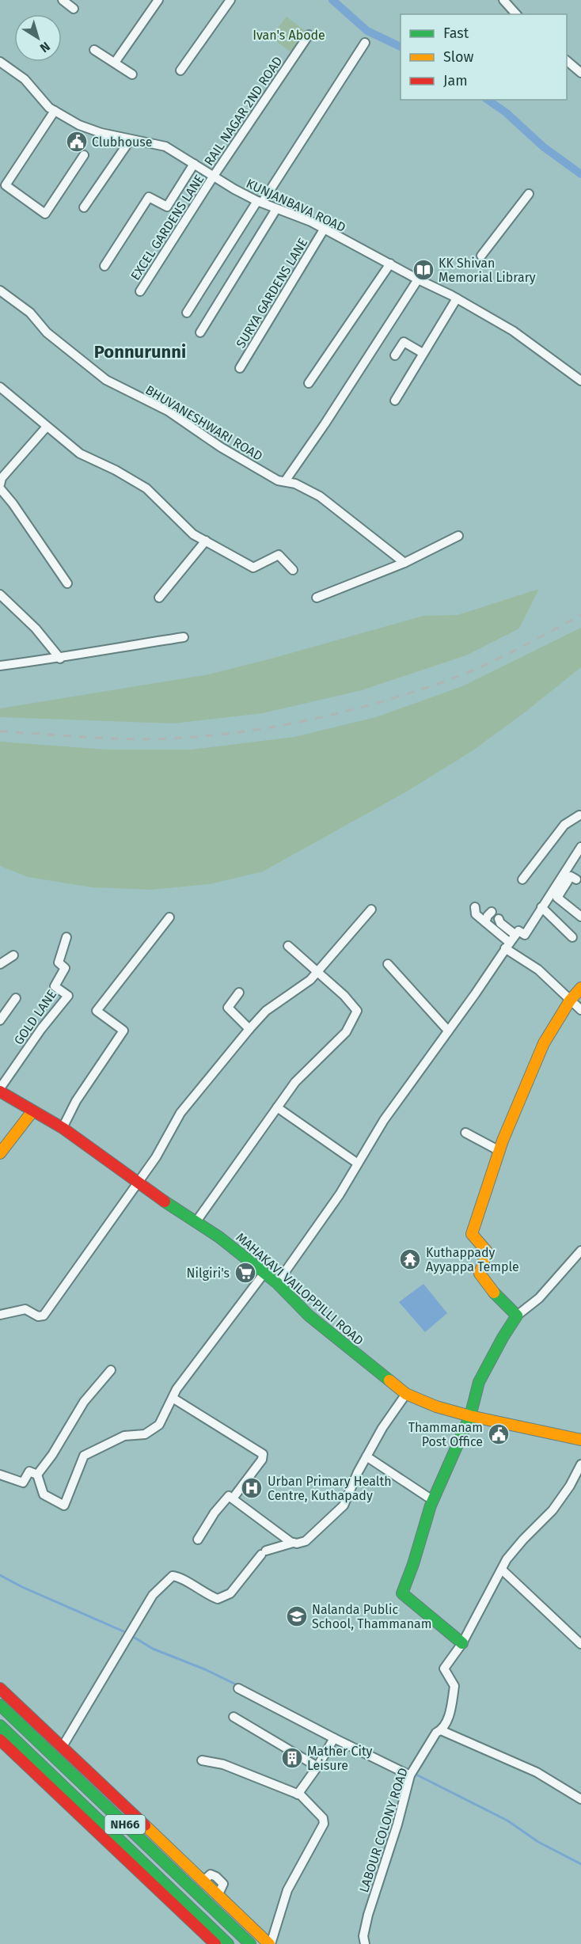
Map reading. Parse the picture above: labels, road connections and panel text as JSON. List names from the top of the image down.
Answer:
{
  "streets": {
    "main road": ["MAHAKAVI VAILOPPILLI ROAD", "NH66"],
    "street": [
      "RAIL NAGAR 2ND ROAD",
      "KUNJANBAVA ROAD",
      "EXCEL GARDENS LANE",
      "SURYA GARDENS LANE",
      "BHUVANESHWARI ROAD",
      "GOLD LANE",
      "LABOUR COLONY ROAD"
    ]
  },
  "crossings": [
    ["RAIL NAGAR 2ND ROAD", "KUNJANBAVA ROAD"],
    ["RAIL NAGAR 2ND ROAD", "EXCEL GARDENS LANE"],
    ["KUNJANBAVA ROAD", "EXCEL GARDENS LANE"],
    ["KUNJANBAVA ROAD", "SURYA GARDENS LANE"],
    ["GOLD LANE", "MAHAKAVI VAILOPPILLI ROAD"]
  ],
  "districts": ["Ponnurunni"],
  "parks": ["Ivan's Abode"],
  "places": {
    "public building": ["Clubhouse", "Thammanam Post Office"],
    "library": ["KK Shivan Memorial Library"],
    "temple": ["Kuthappady Ayyappa Temple"],
    "supermarket": ["Nilgiri's"],
    "hospital": ["Urban Primary Health Centre, Kuthapady"],
    "school or university": ["Nalanda Public School, Thammanam"],
    "building": ["Mather City Leisure"]
  },
  "legend": ["Fast", "Slow", "Jam"],
  "north": "bottom right"
}
